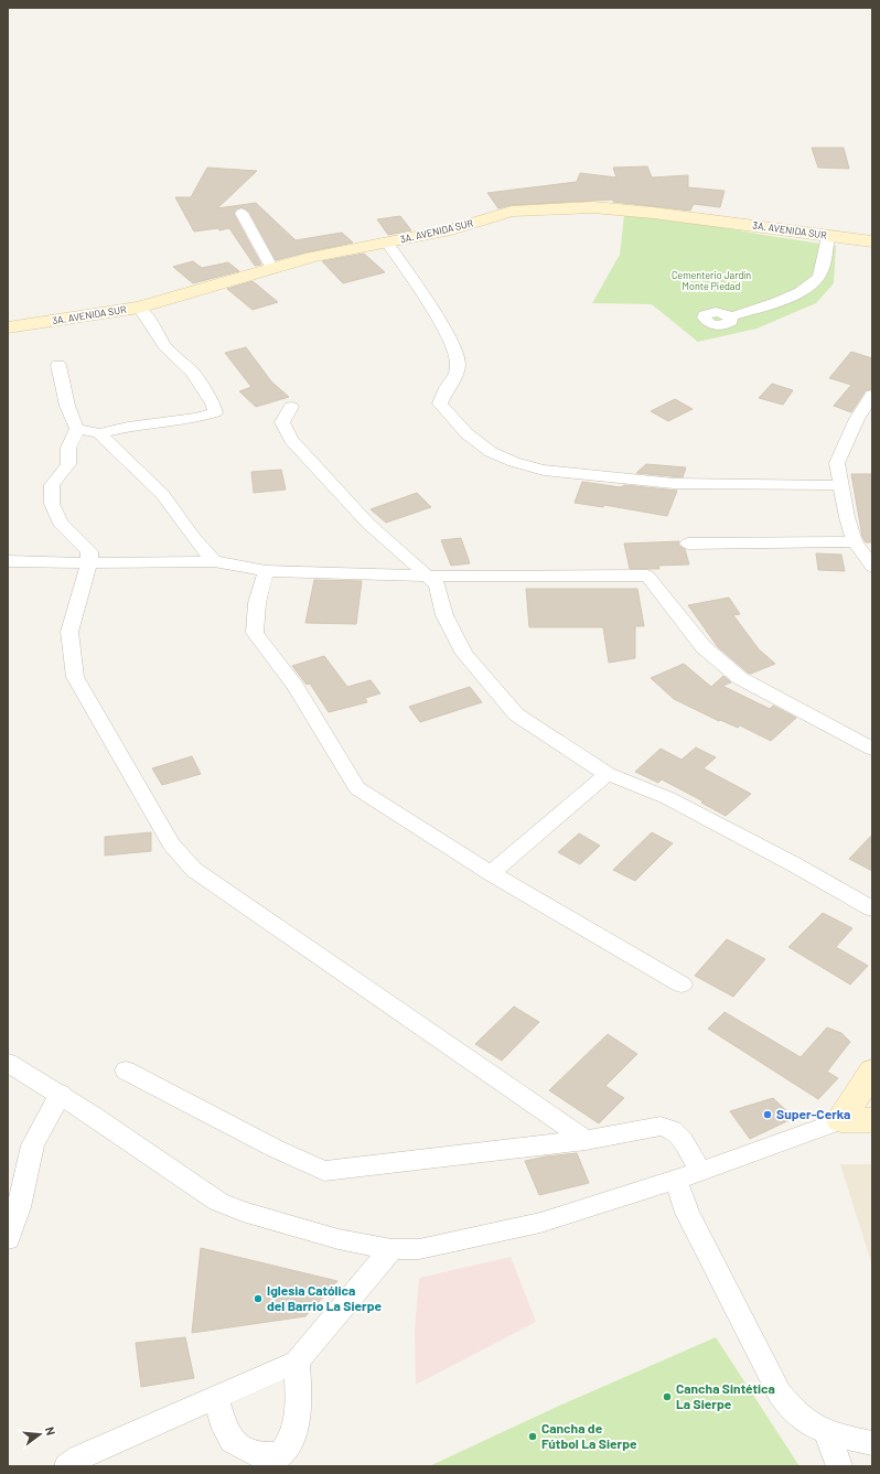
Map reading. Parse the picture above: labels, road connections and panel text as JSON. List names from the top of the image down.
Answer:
{
  "streets": {
    "street": ["3A. AVENIDA SUR"]
  },
  "parks": ["Cementerio Jardín Monte Piedad"],
  "places": [
    "Super-Cerka",
    "Iglesia Católica del Barrio La Sierpe",
    "Cancha Sintética La Sierpe",
    "Cancha de Fútbol La Sierpe"
  ],
  "north": "right"
}
